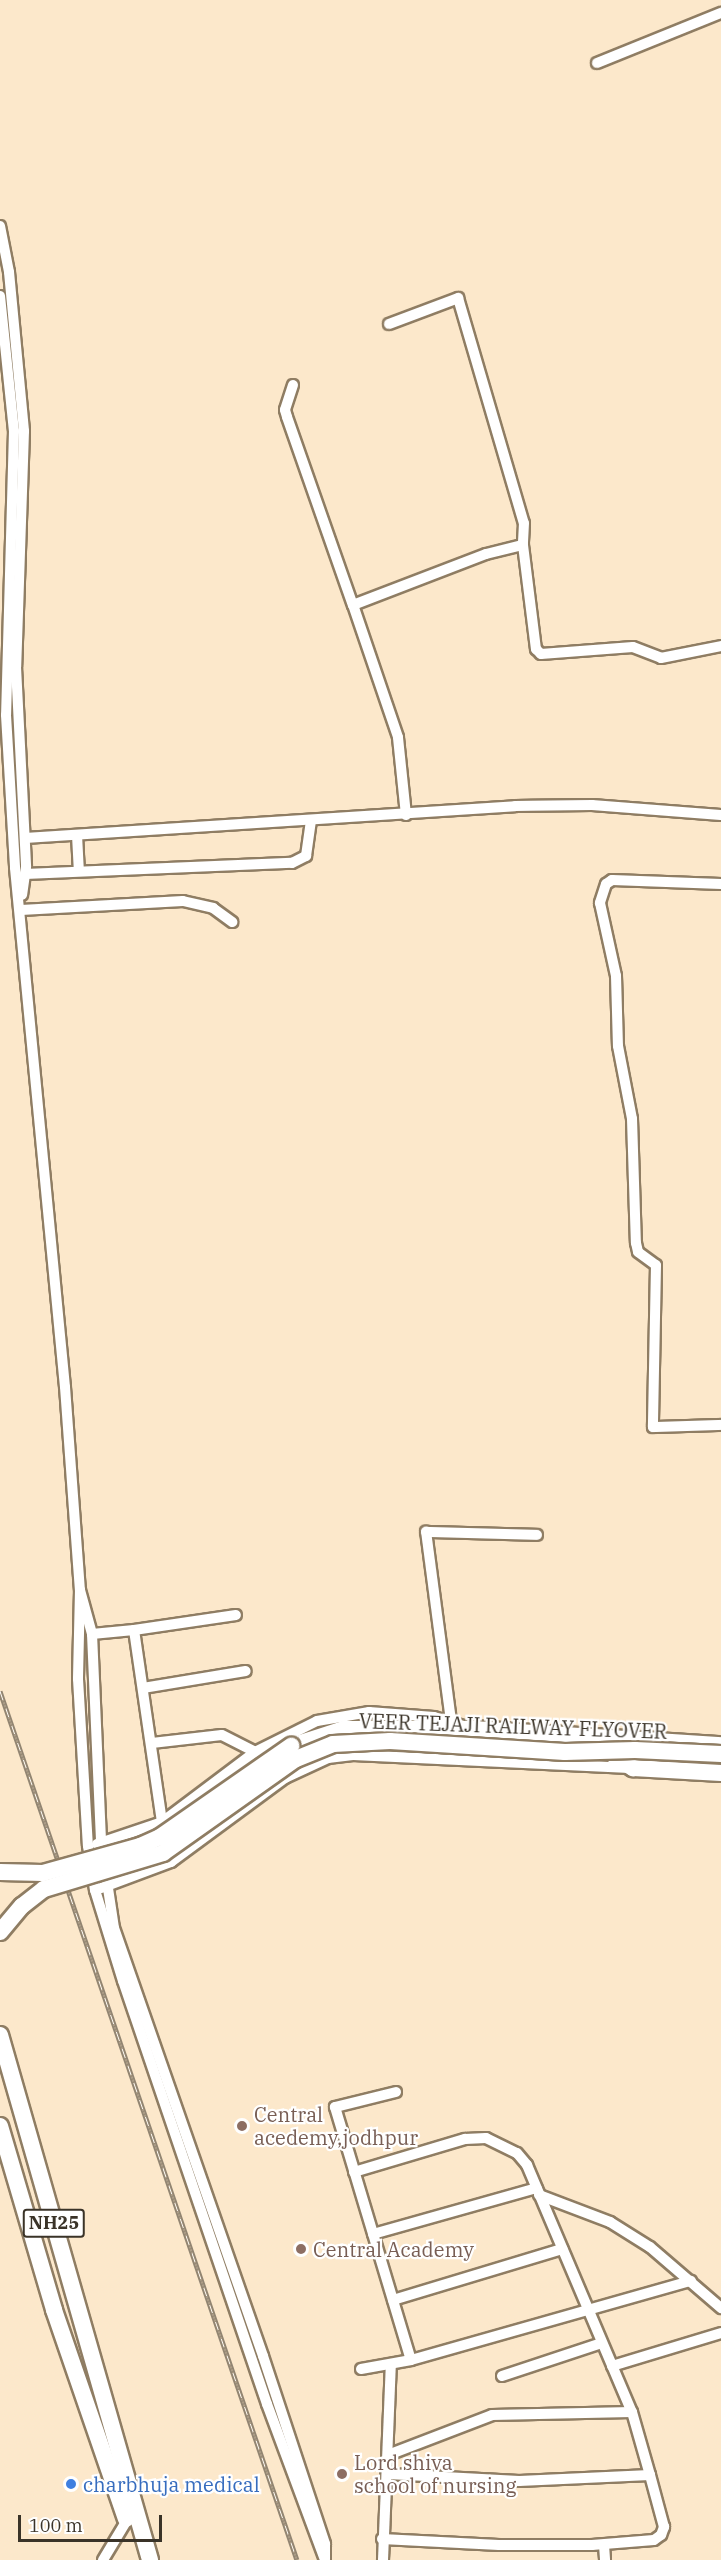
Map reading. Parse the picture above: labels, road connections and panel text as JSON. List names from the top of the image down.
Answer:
{
  "streets": {
    "main road": ["VEER TEJAJI RAILWAY FLYOVER", "NH25"]
  },
  "places": [
    "Central acedemy,jodhpur",
    "Central Academy",
    "Lord shiva school of nursing",
    "charbhuja medical"
  ],
  "scale_bar": "100 m"
}
